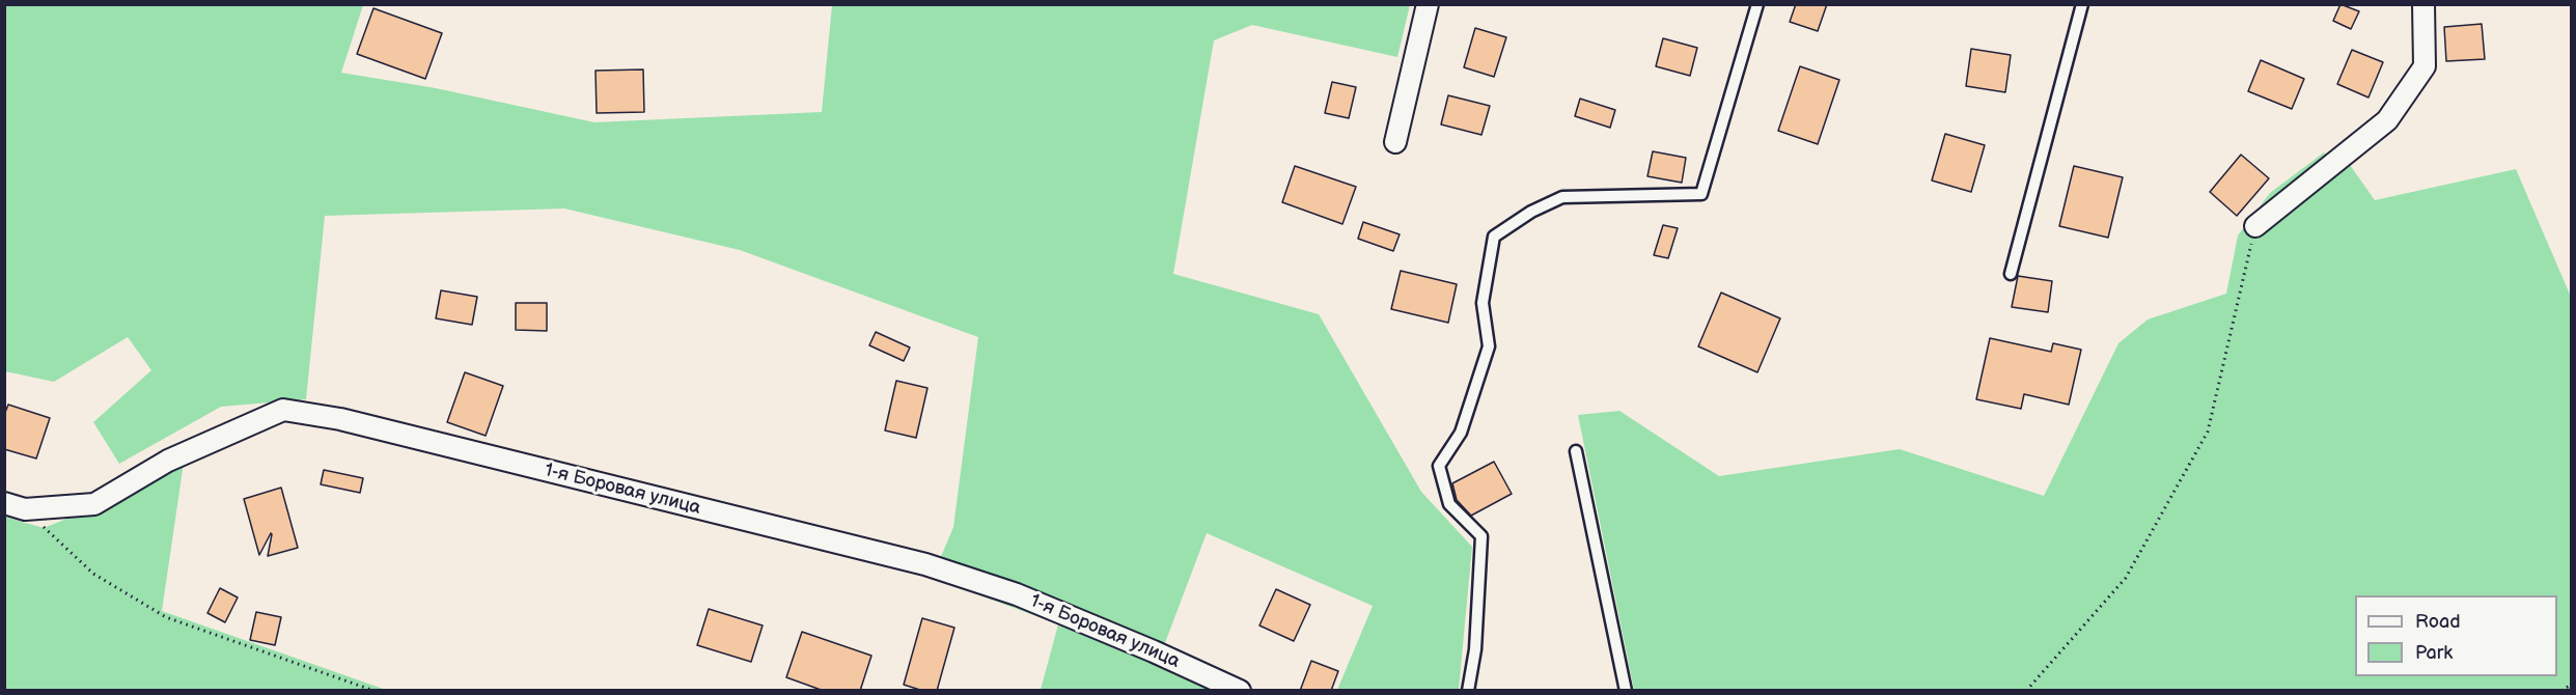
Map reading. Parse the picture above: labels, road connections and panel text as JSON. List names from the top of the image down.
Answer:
{
  "streets": {
    "street": ["1-я Боровая улица"]
  },
  "legend": ["Road", "Park"]
}
